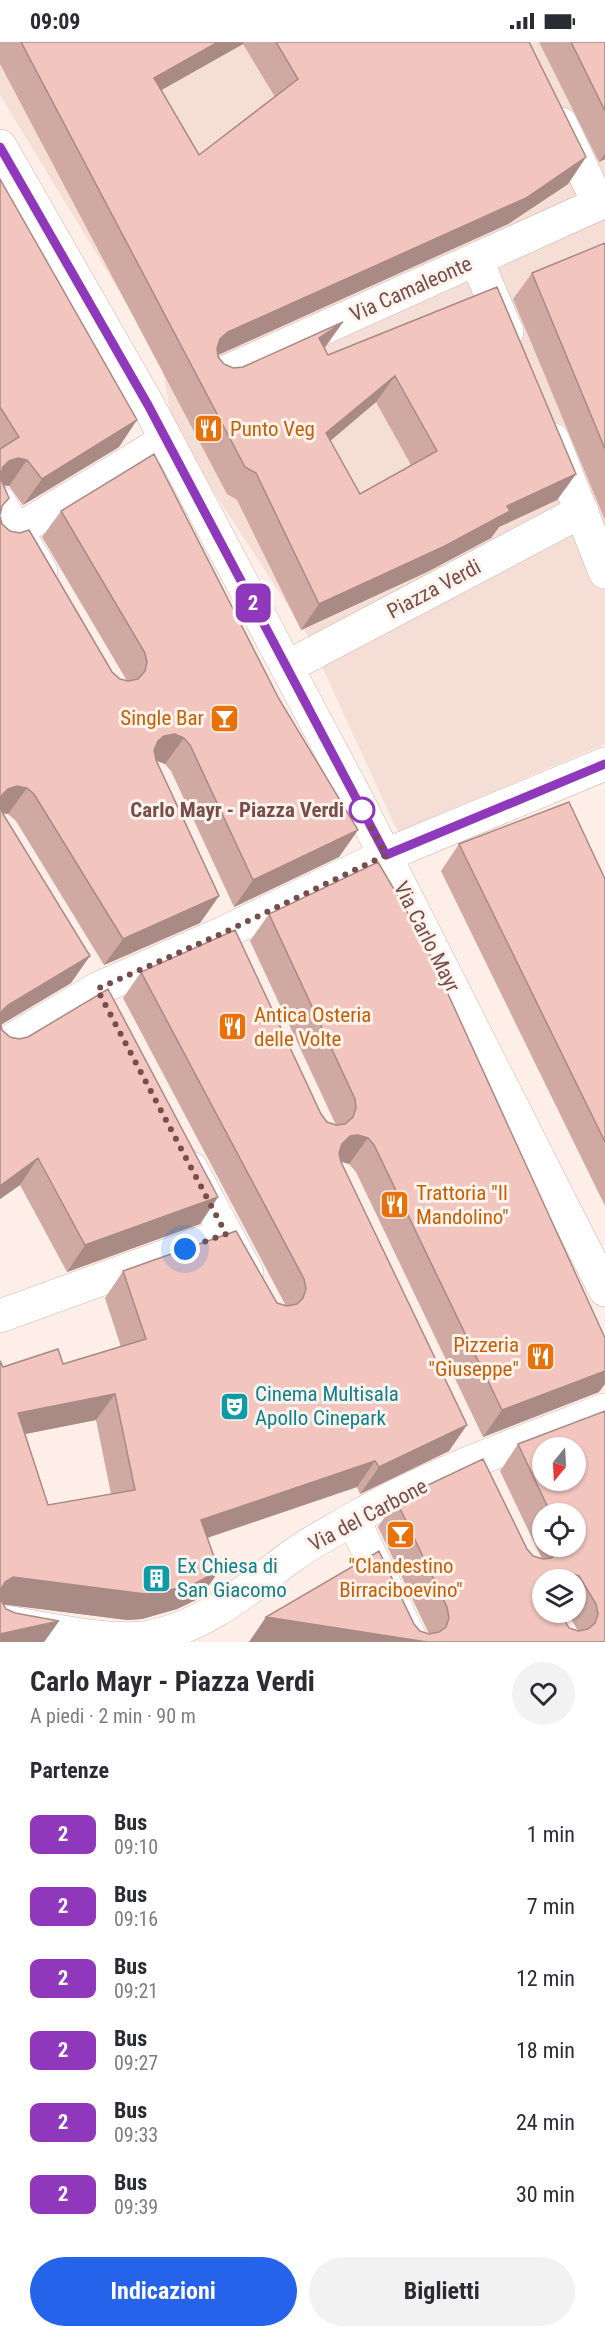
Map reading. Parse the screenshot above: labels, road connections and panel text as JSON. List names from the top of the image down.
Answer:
{
  "streets": {
    "street": [
      "Via Camaleonte",
      "Piazza Verdi",
      "Via Carlo Mayr",
      "Via del Carbone"
    ]
  },
  "crossings": [
    ["Piazza Verdi", "Via Carlo Mayr"]
  ],
  "places": {
    "restaurant": [
      "Punto Veg",
      "Antica Osteria delle Volte",
      "Trattoria \"Il Mandolino\"",
      "Pizzeria \"Giuseppe\""
    ],
    "bar": ["Single Bar", "\"Clandestino Birraciboevino\""],
    "other": ["Carlo Mayr - Piazza Verdi"],
    "theatre": ["Cinema Multisala Apollo Cinepark"],
    "building": ["Ex Chiesa di San Giacomo"]
  },
  "lines": ["bus line 2"],
  "north": "bottom",
  "page": {
    "status": "09:09",
    "on_map": "2",
    "heading": [
      ["Carlo Mayr - Piazza Verdi", "A piedi · 2 min · 90 m"],
      "Partenze"
    ],
    "list": [
      {
        "mark": "2",
        "name": "Bus",
        "note": "09:10",
        "value": "1 min"
      },
      {
        "mark": "2",
        "name": "Bus",
        "note": "09:16",
        "value": "7 min"
      },
      {
        "mark": "2",
        "name": "Bus",
        "note": "09:21",
        "value": "12 min"
      },
      {
        "mark": "2",
        "name": "Bus",
        "note": "09:27",
        "value": "18 min"
      },
      {
        "mark": "2",
        "name": "Bus",
        "note": "09:33",
        "value": "24 min"
      },
      {
        "mark": "2",
        "name": "Bus",
        "note": "09:39",
        "value": "30 min"
      }
    ],
    "buttons": ["Indicazioni", "Biglietti"]
  }
}
